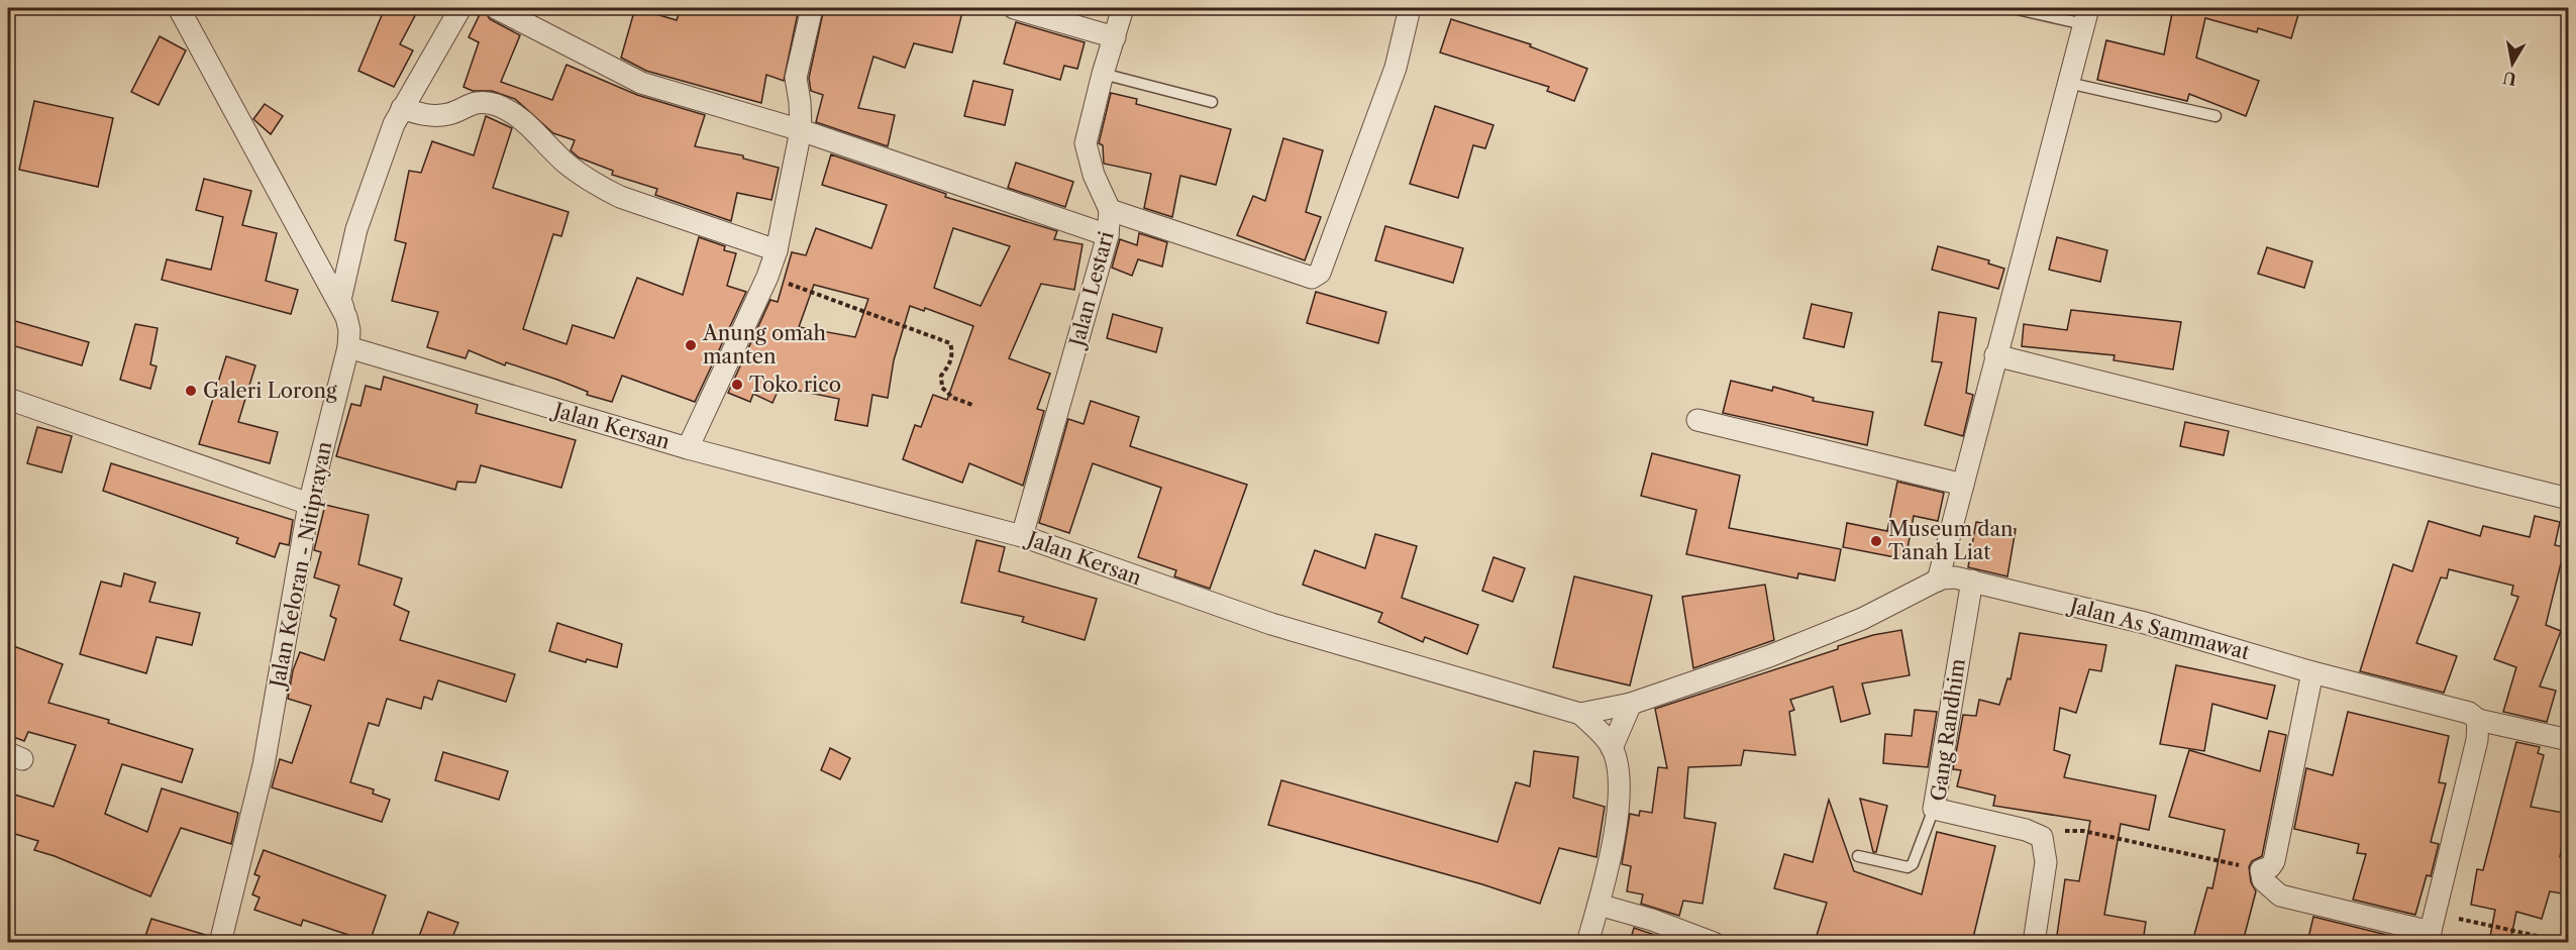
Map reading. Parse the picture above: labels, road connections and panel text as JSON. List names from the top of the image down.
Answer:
{
  "streets": {
    "street": [
      "Jalan Lestari",
      "Jalan Kersan",
      "Jalan Keloran - Nitiprayan",
      "Jalan As Sammawat",
      "Gang Randhim"
    ]
  },
  "crossings": [
    ["Jalan Lestari", "Jalan Kersan"],
    ["Jalan Kersan", "Jalan Keloran - Nitiprayan"],
    ["Jalan Kersan", "Jalan As Sammawat"],
    ["Jalan As Sammawat", "Gang Randhim"]
  ],
  "places": [
    "Anung omah manten",
    "Toko rico",
    "Galeri Lorong",
    "Museum dan Tanah Liat"
  ],
  "north": "bottom"
}
